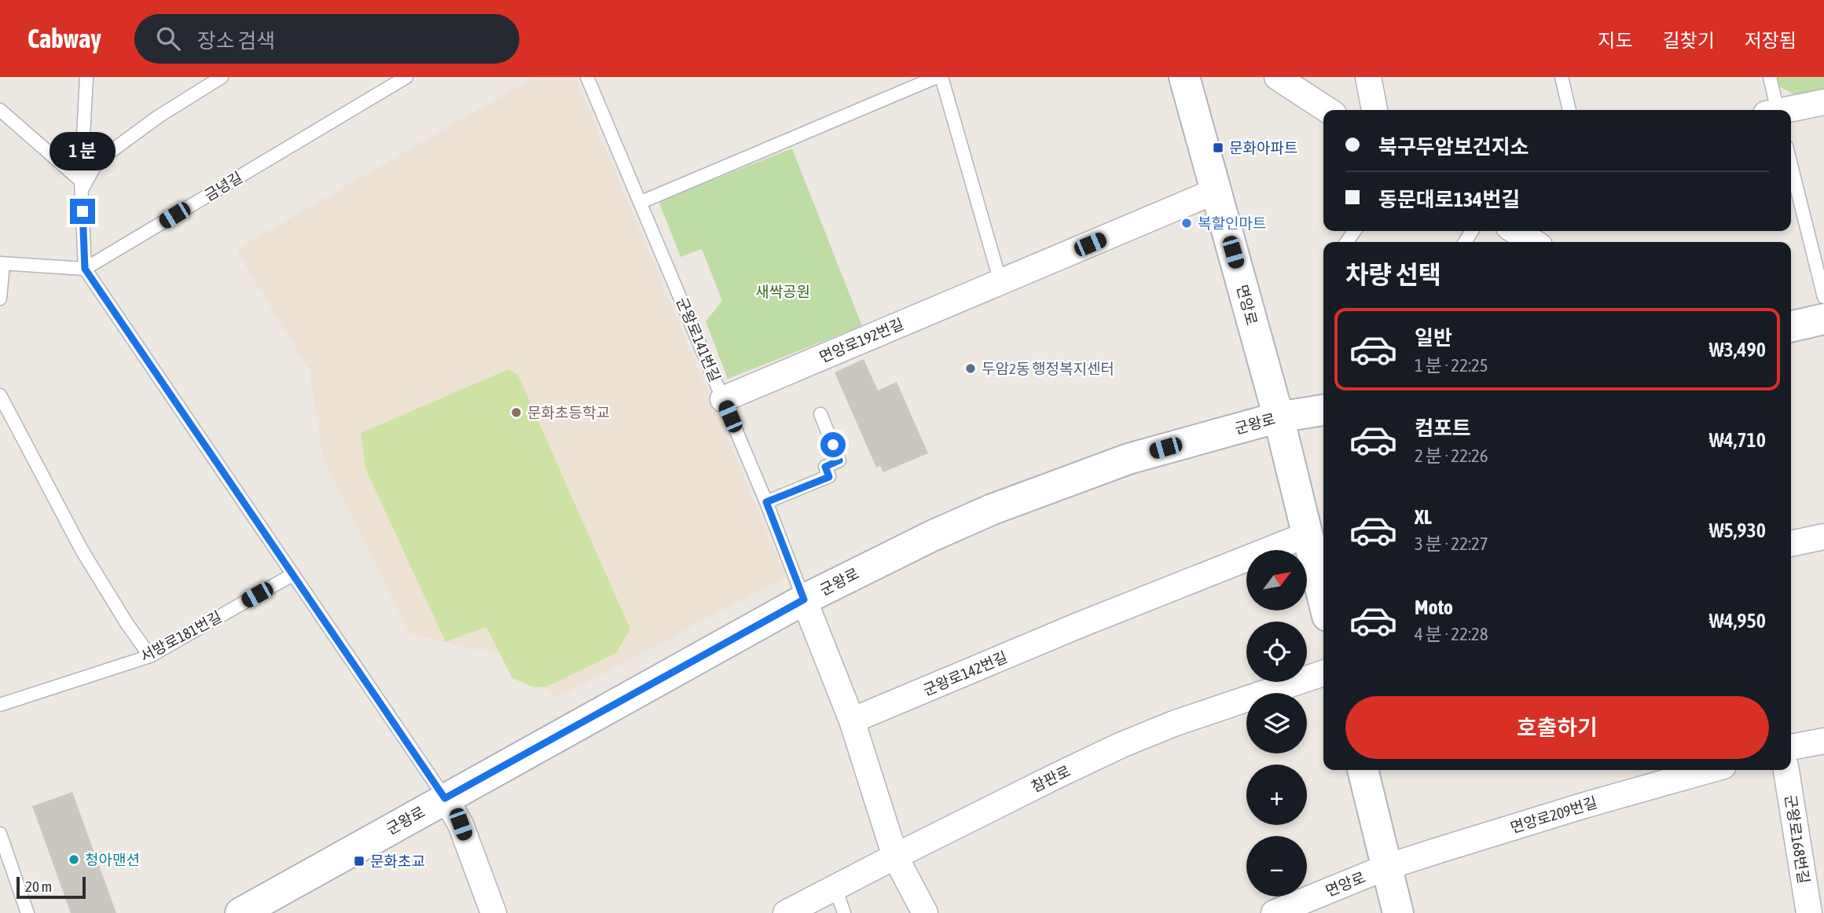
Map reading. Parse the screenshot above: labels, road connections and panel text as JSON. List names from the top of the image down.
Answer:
{
  "streets": {
    "main road": ["면앙로", "군왕로"],
    "street": [
      "면앙로192번길",
      "군왕로142번길",
      "참판로",
      "면앙로209번길",
      "군왕로168번길"
    ],
    "lane": ["금녕길", "군왕로141번길", "서방로181번길"]
  },
  "crossings": [
    ["면앙로", "면앙로192번길"],
    ["면앙로", "군왕로"],
    ["면앙로", "군왕로142번길"],
    ["면앙로", "면앙로209번길"],
    ["군왕로141번길", "면앙로192번길"],
    ["군왕로141번길", "군왕로"]
  ],
  "parks": ["새싹공원"],
  "places": {
    "transit": ["문화아파트", "문화초교"],
    "other": [
      "복할인마트",
      "두암2동 행정복지센터",
      "문화초등학교",
      "청아맨션"
    ]
  },
  "scale_bar": "20 m",
  "north": "top right",
  "page": {
    "header": "Cabway",
    "search": "장소 검색",
    "nav": ["지도", "길찾기", "저장됨"],
    "banner": ["북구두암보건지소", "동문대로134번길"],
    "bubble": "1 분",
    "heading": "차량 선택",
    "list": [
      {
        "name": "일반",
        "note": "1 분 · 22:25",
        "value": "₩3,490"
      },
      {
        "name": "컴포트",
        "note": "2 분 · 22:26",
        "value": "₩4,710"
      },
      {
        "name": "XL",
        "note": "3 분 · 22:27",
        "value": "₩5,930"
      },
      {
        "name": "Moto",
        "note": "4 분 · 22:28",
        "value": "₩4,950"
      }
    ],
    "map_buttons": ["+", "−"],
    "buttons": "호출하기",
    "scale": "20 m"
  }
}
